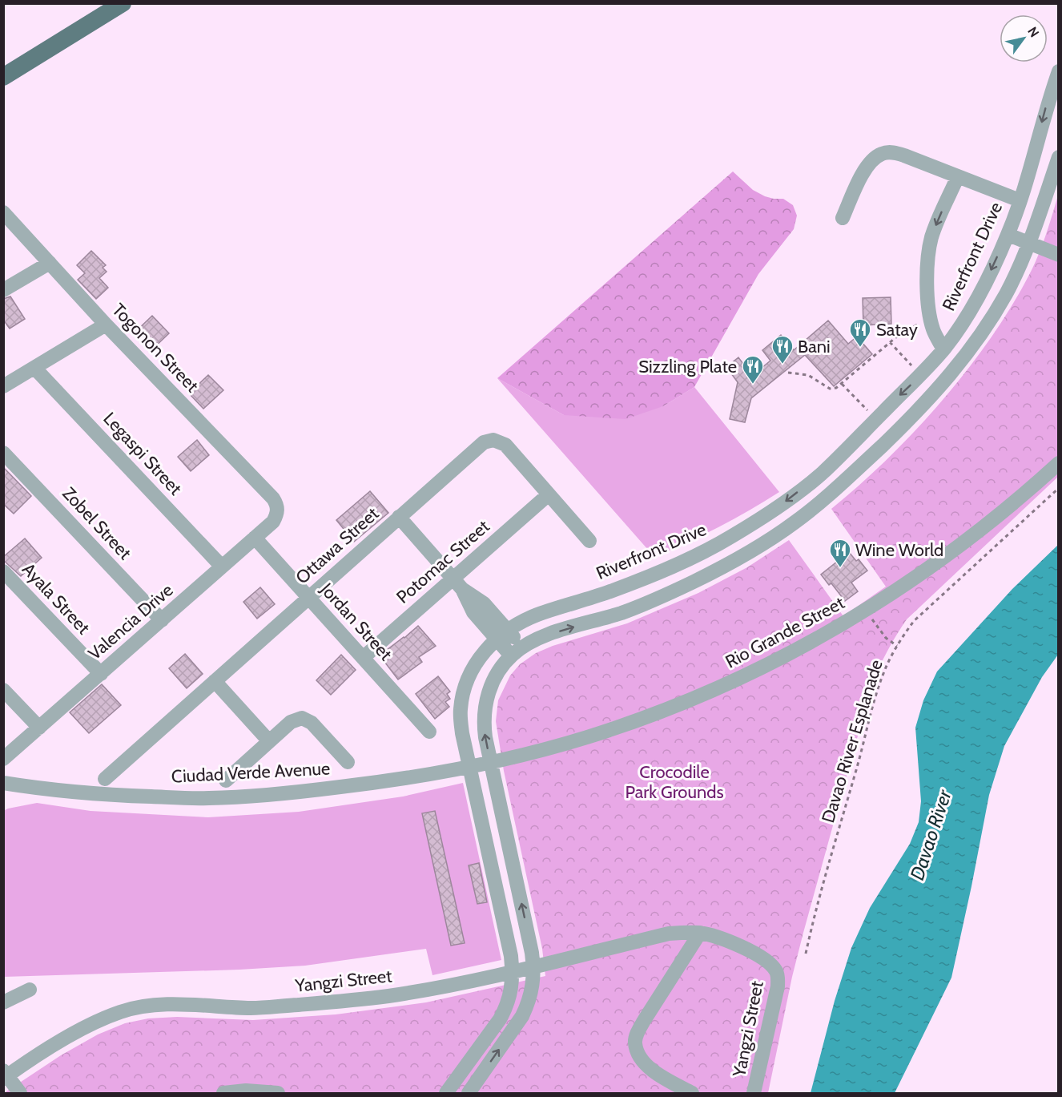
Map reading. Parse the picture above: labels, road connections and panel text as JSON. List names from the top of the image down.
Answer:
{
  "streets": {
    "street": [
      "Riverfront Drive",
      "Togonon Street",
      "Legaspi Street",
      "Zobel Street",
      "Ottawa Street",
      "Potomac Street",
      "Ayala Street",
      "Valencia Drive",
      "Jordan Street",
      "Rio Grande Street",
      "Ciudad Verde Avenue",
      "Yangzi Street"
    ],
    "path": ["Davao River Esplanade"]
  },
  "crossings": [
    ["Riverfront Drive", "Rio Grande Street"],
    ["Riverfront Drive", "Ciudad Verde Avenue"],
    ["Riverfront Drive", "Yangzi Street"],
    ["Togonon Street", "Valencia Drive"],
    ["Legaspi Street", "Valencia Drive"],
    ["Zobel Street", "Valencia Drive"],
    ["Ottawa Street", "Potomac Street"],
    ["Ottawa Street", "Jordan Street"],
    ["Potomac Street", "Jordan Street"],
    ["Ayala Street", "Valencia Drive"],
    ["Valencia Drive", "Jordan Street"],
    ["Rio Grande Street", "Ciudad Verde Avenue"]
  ],
  "water": ["Davao River"],
  "parks": ["Crocodile Park Grounds"],
  "places": {
    "restaurant": [
      "Satay",
      "Bani",
      "Sizzling Plate",
      "Wine World"
    ]
  },
  "north": "top right"
}
